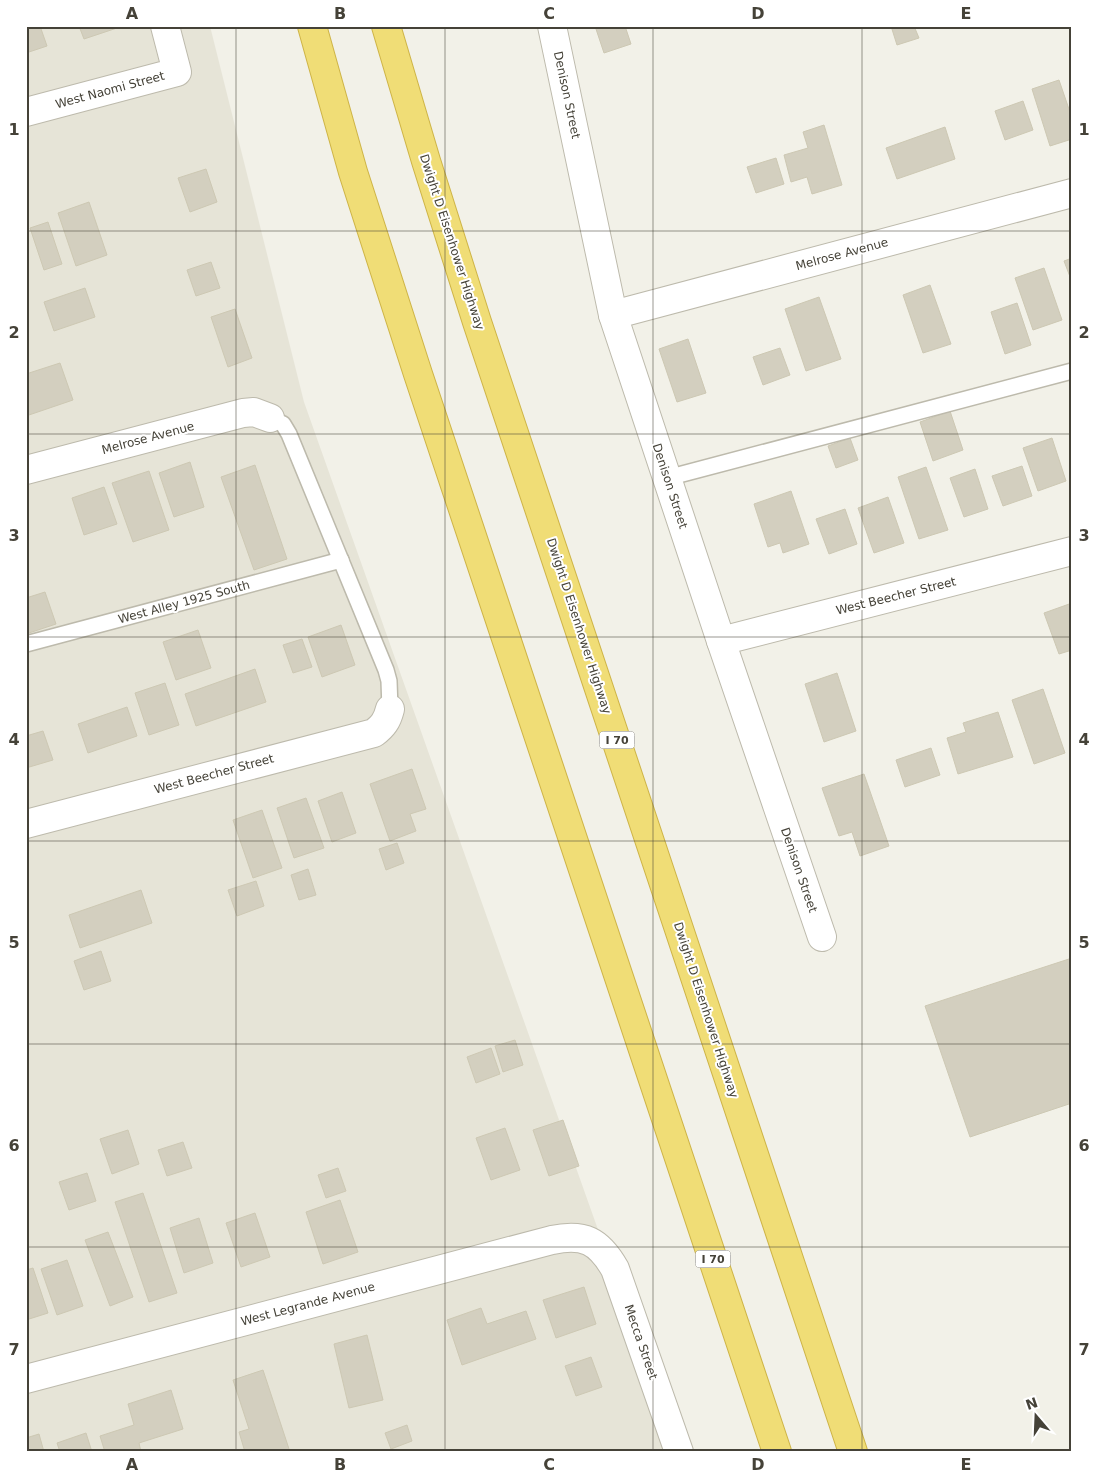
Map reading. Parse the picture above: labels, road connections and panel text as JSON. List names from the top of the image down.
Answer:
{
  "streets": {
    "highway": ["Dwight D Eisenhower Highway", "I 70"],
    "street": [
      "West Naomi Street",
      "Denison Street",
      "Melrose Avenue",
      "West Beecher Street",
      "West Legrande Avenue",
      "Mecca Street"
    ],
    "lane": ["West Alley 1925 South"]
  },
  "crossings": [
    ["Denison Street", "Melrose Avenue"],
    ["Denison Street", "West Beecher Street"],
    ["West Legrande Avenue", "Mecca Street"]
  ],
  "north": "top",
  "grid": {
    "columns": [
      "A",
      "B",
      "C",
      "D",
      "E"
    ],
    "rows": [
      "1",
      "2",
      "3",
      "4",
      "5",
      "6",
      "7"
    ]
  }
}
